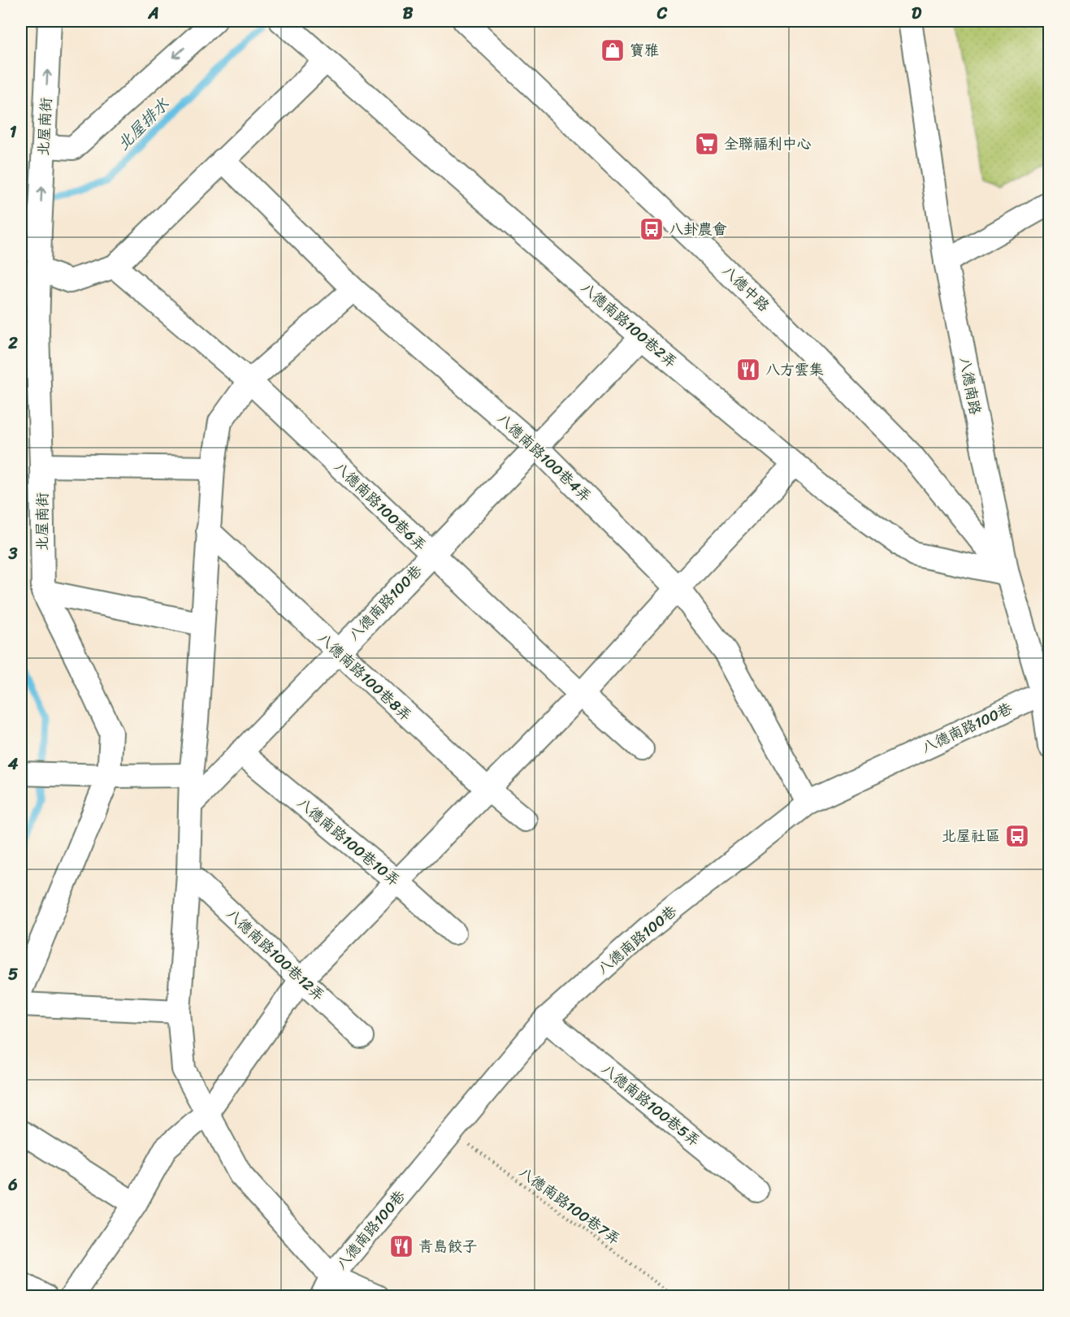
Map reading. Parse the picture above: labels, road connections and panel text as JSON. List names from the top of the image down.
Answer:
{
  "streets": {
    "street": [
      "北屋南街",
      "八德中路",
      "八德南路100巷2弄",
      "八德南路",
      "八德南路100巷4弄",
      "八德南路100巷6弄",
      "八德南路100巷",
      "八德南路100巷8弄",
      "八德南路100巷10弄",
      "八德南路100巷12弄",
      "八德南路100巷5弄"
    ],
    "path": ["八德南路100巷7弄"]
  },
  "crossings": [
    ["八德中路", "八德南路100巷2弄"],
    ["八德中路", "八德南路"],
    ["八德南路100巷2弄", "八德南路"],
    ["八德南路100巷2弄", "八德南路100巷"],
    ["八德南路", "八德南路100巷"],
    ["八德南路100巷4弄", "八德南路100巷"],
    ["八德南路100巷6弄", "八德南路100巷"],
    ["八德南路100巷", "八德南路100巷8弄"],
    ["八德南路100巷", "八德南路100巷10弄"],
    ["八德南路100巷", "八德南路100巷5弄"],
    ["八德南路100巷", "八德南路100巷7弄"]
  ],
  "water": ["北屋排水"],
  "places": {
    "shop": ["寶雅"],
    "supermarket": ["全聯福利中心"],
    "bus stop": ["八卦農會", "北屋社區"],
    "restaurant": ["八方雲集", "青島餃子"]
  },
  "grid": {
    "columns": [
      "A",
      "B",
      "C",
      "D"
    ],
    "rows": [
      "1",
      "2",
      "3",
      "4",
      "5",
      "6"
    ]
  }
}
